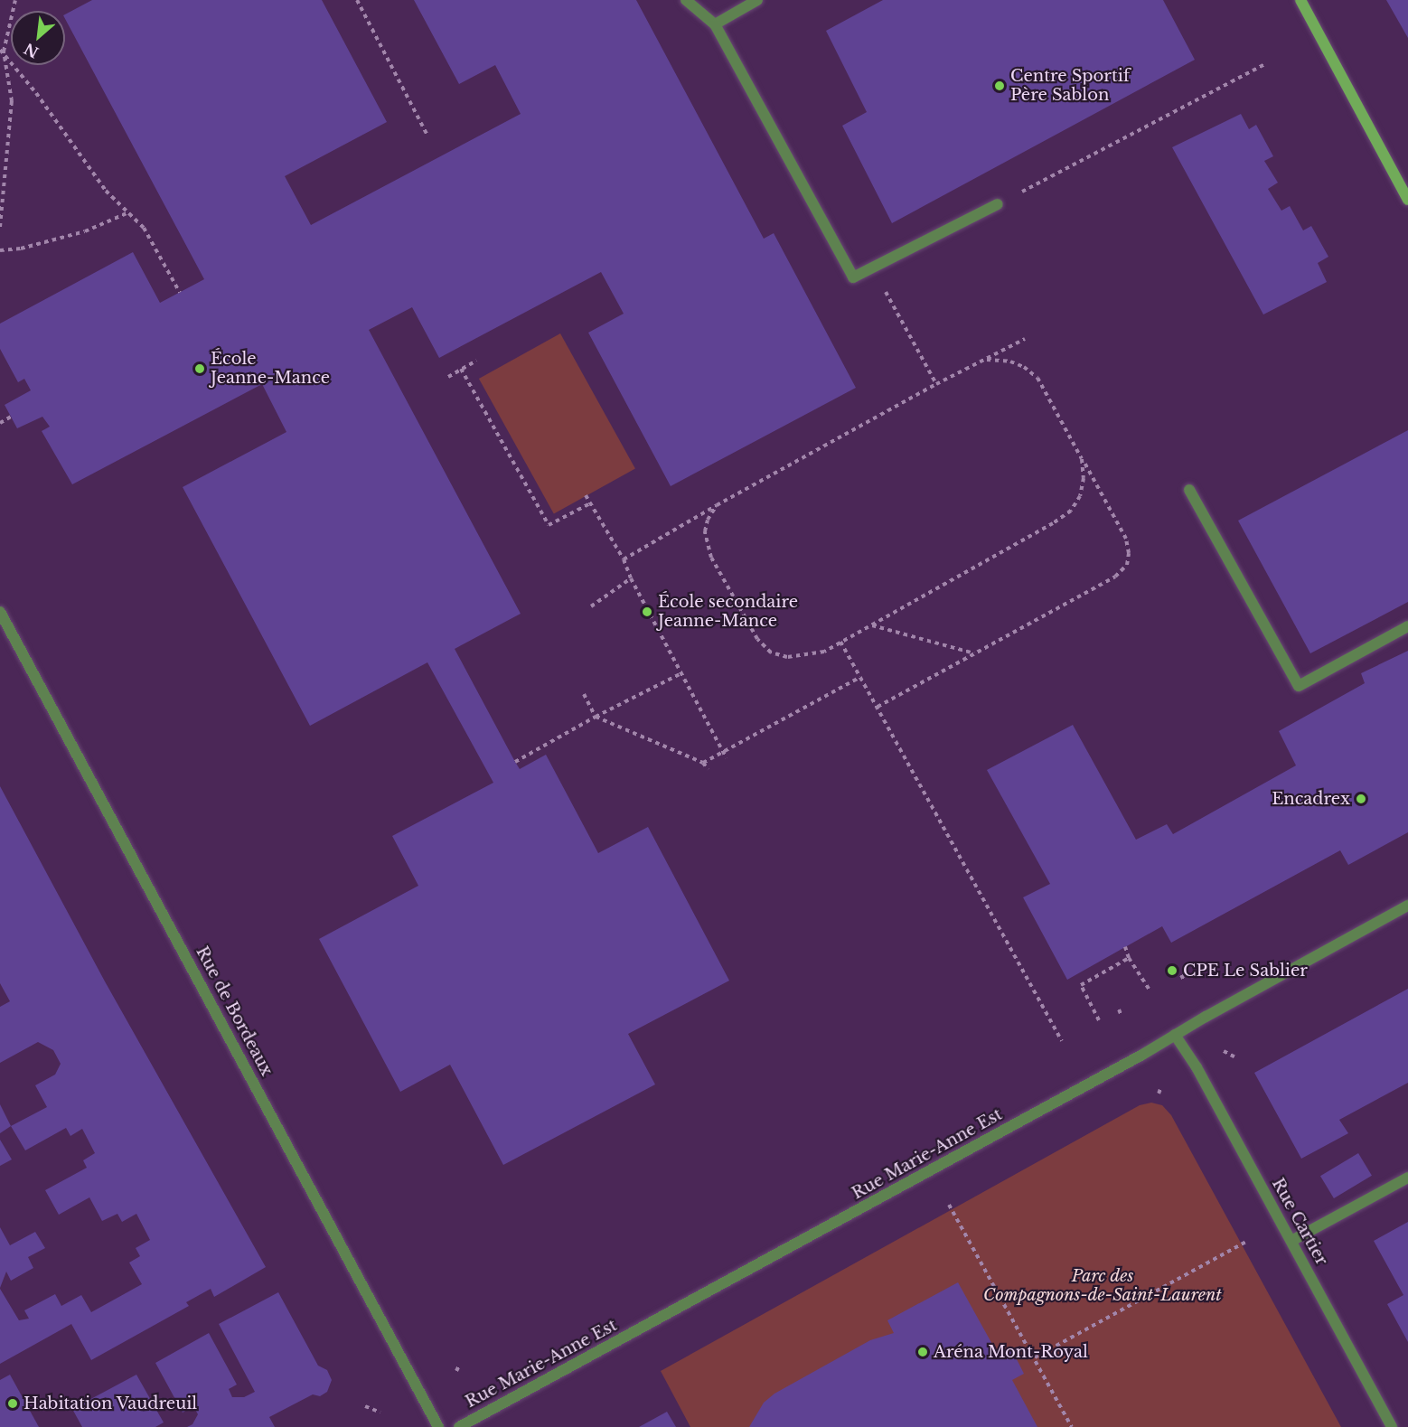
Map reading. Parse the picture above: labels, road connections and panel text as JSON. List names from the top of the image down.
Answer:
{
  "streets": {
    "street": ["Rue de Bordeaux", "Rue Marie-Anne Est", "Rue Cartier"]
  },
  "crossings": [
    ["Rue Marie-Anne Est", "Rue Cartier"]
  ],
  "parks": ["Parc des Compagnons-de-Saint-Laurent"],
  "places": [
    "Centre Sportif Père Sablon",
    "École Jeanne-Mance",
    "École secondaire Jeanne-Mance",
    "Encadrex",
    "CPE Le Sablier",
    "Aréna Mont-Royal",
    "Habitation Vaudreuil"
  ],
  "north": "bottom left"
}
